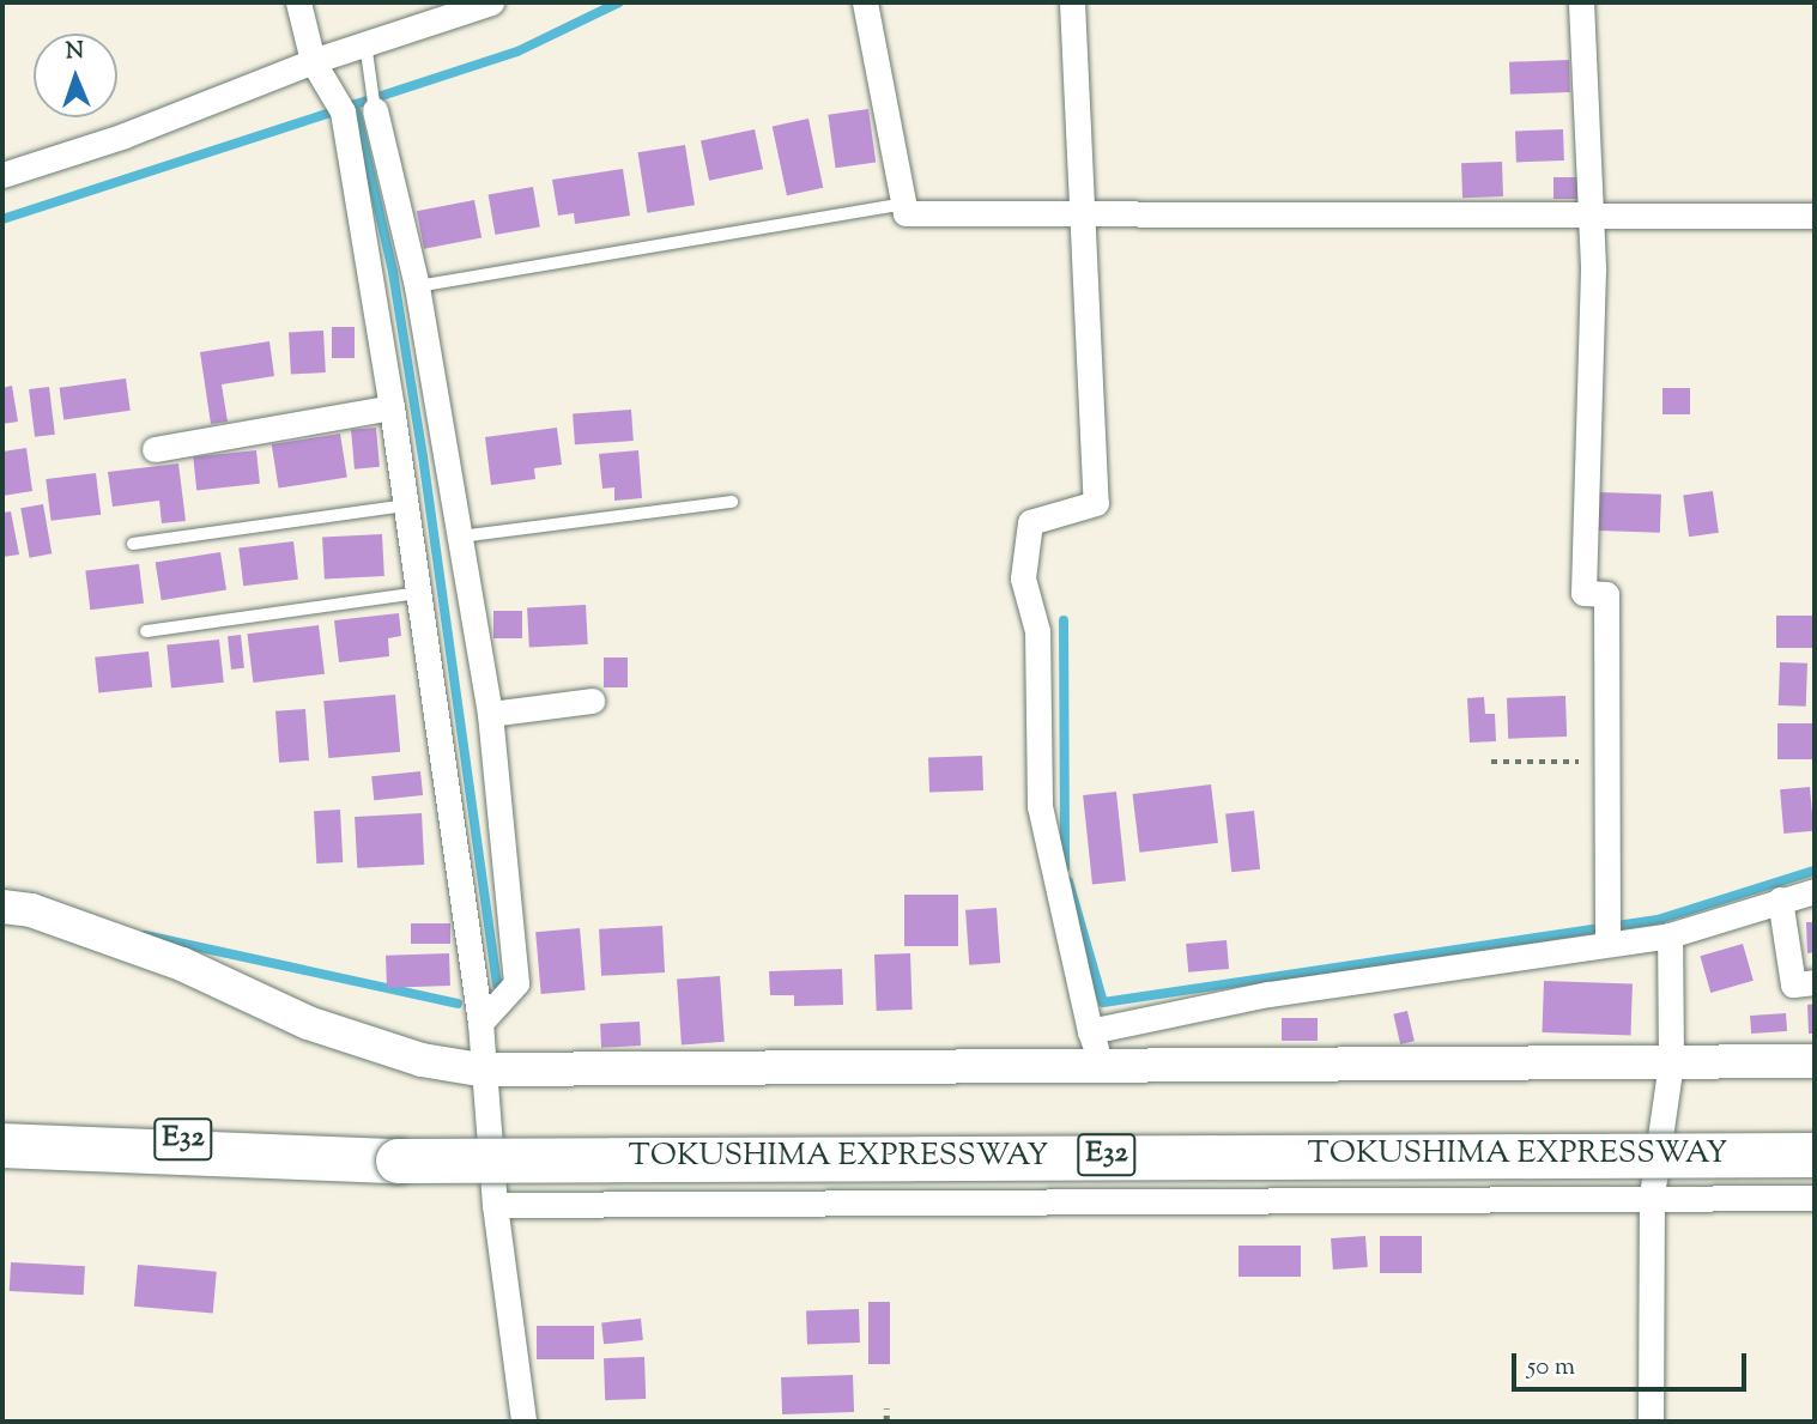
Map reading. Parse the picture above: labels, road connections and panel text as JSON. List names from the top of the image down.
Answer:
{
  "streets": {
    "highway": ["E32", "TOKUSHIMA EXPRESSWAY"]
  },
  "scale_bar": "50 m",
  "north": "top"
}
